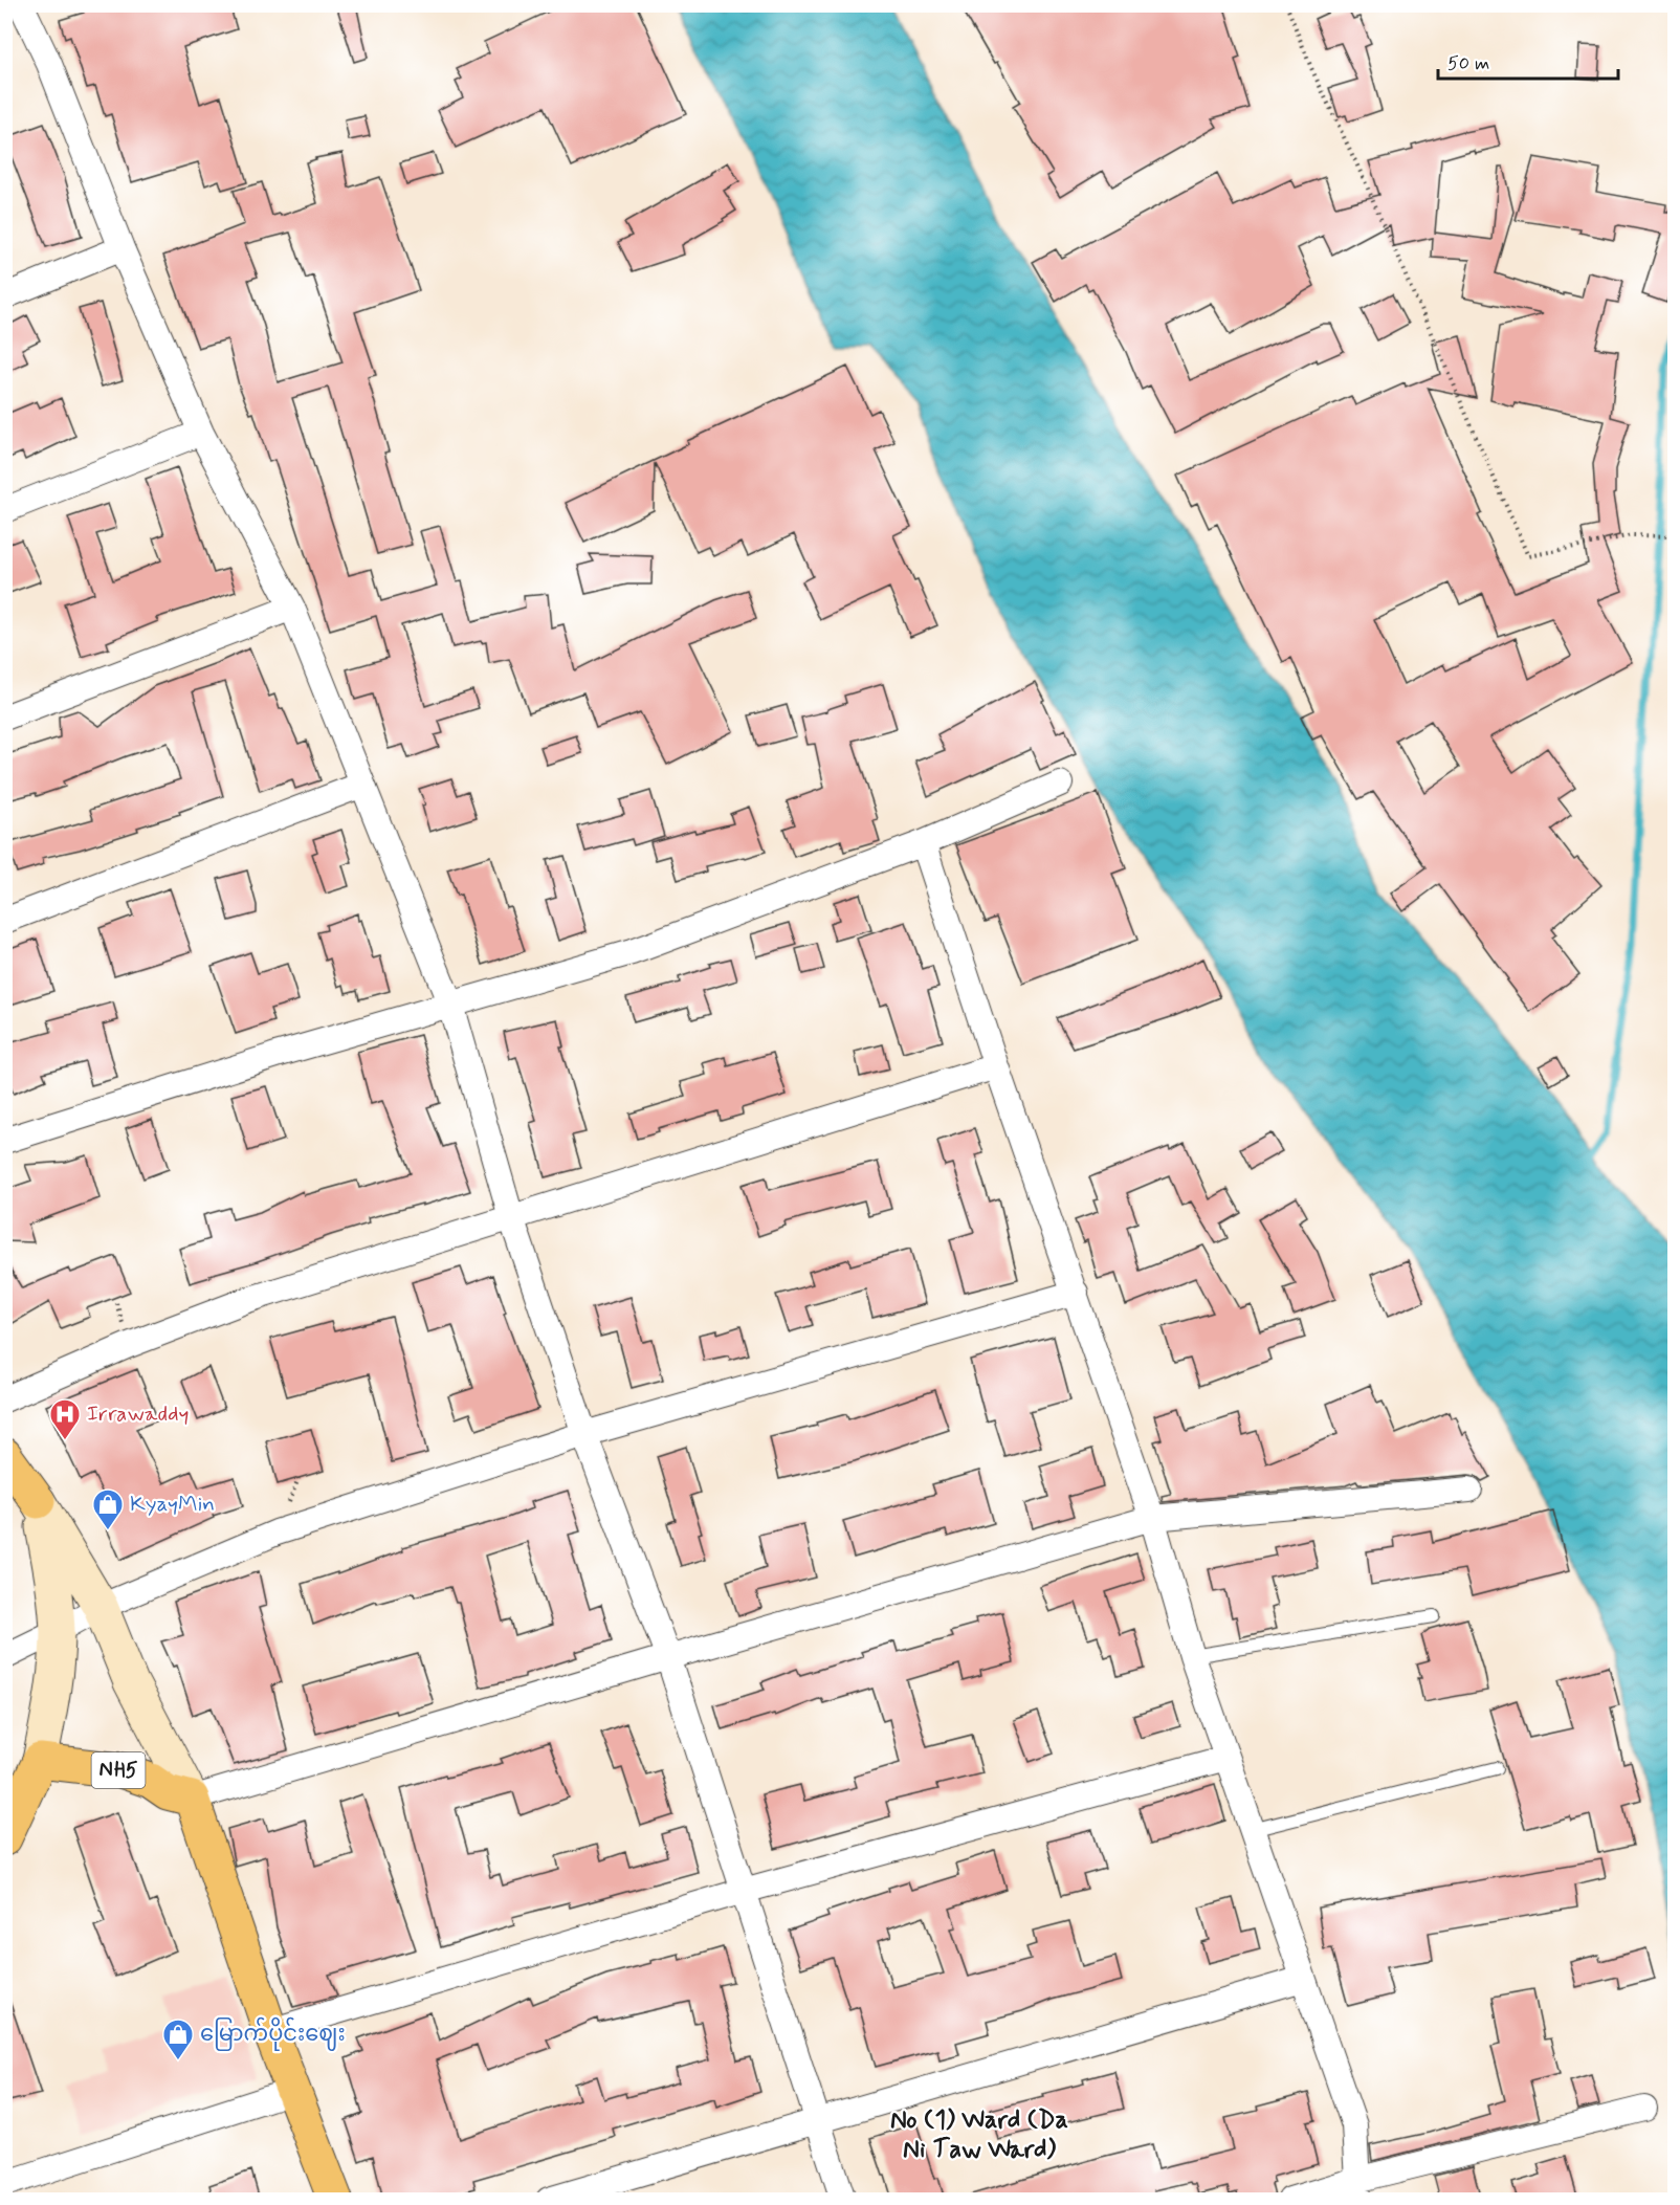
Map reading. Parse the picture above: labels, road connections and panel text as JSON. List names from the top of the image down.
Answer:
{
  "streets": {
    "main road": ["NH5"]
  },
  "districts": ["No (1) Ward (Da Ni Taw Ward)"],
  "places": {
    "hospital": ["Irrawaddy"],
    "shop": ["KyayMin", "မြောက်ပိုင်းဈေး"]
  },
  "scale_bar": "50 m"
}
